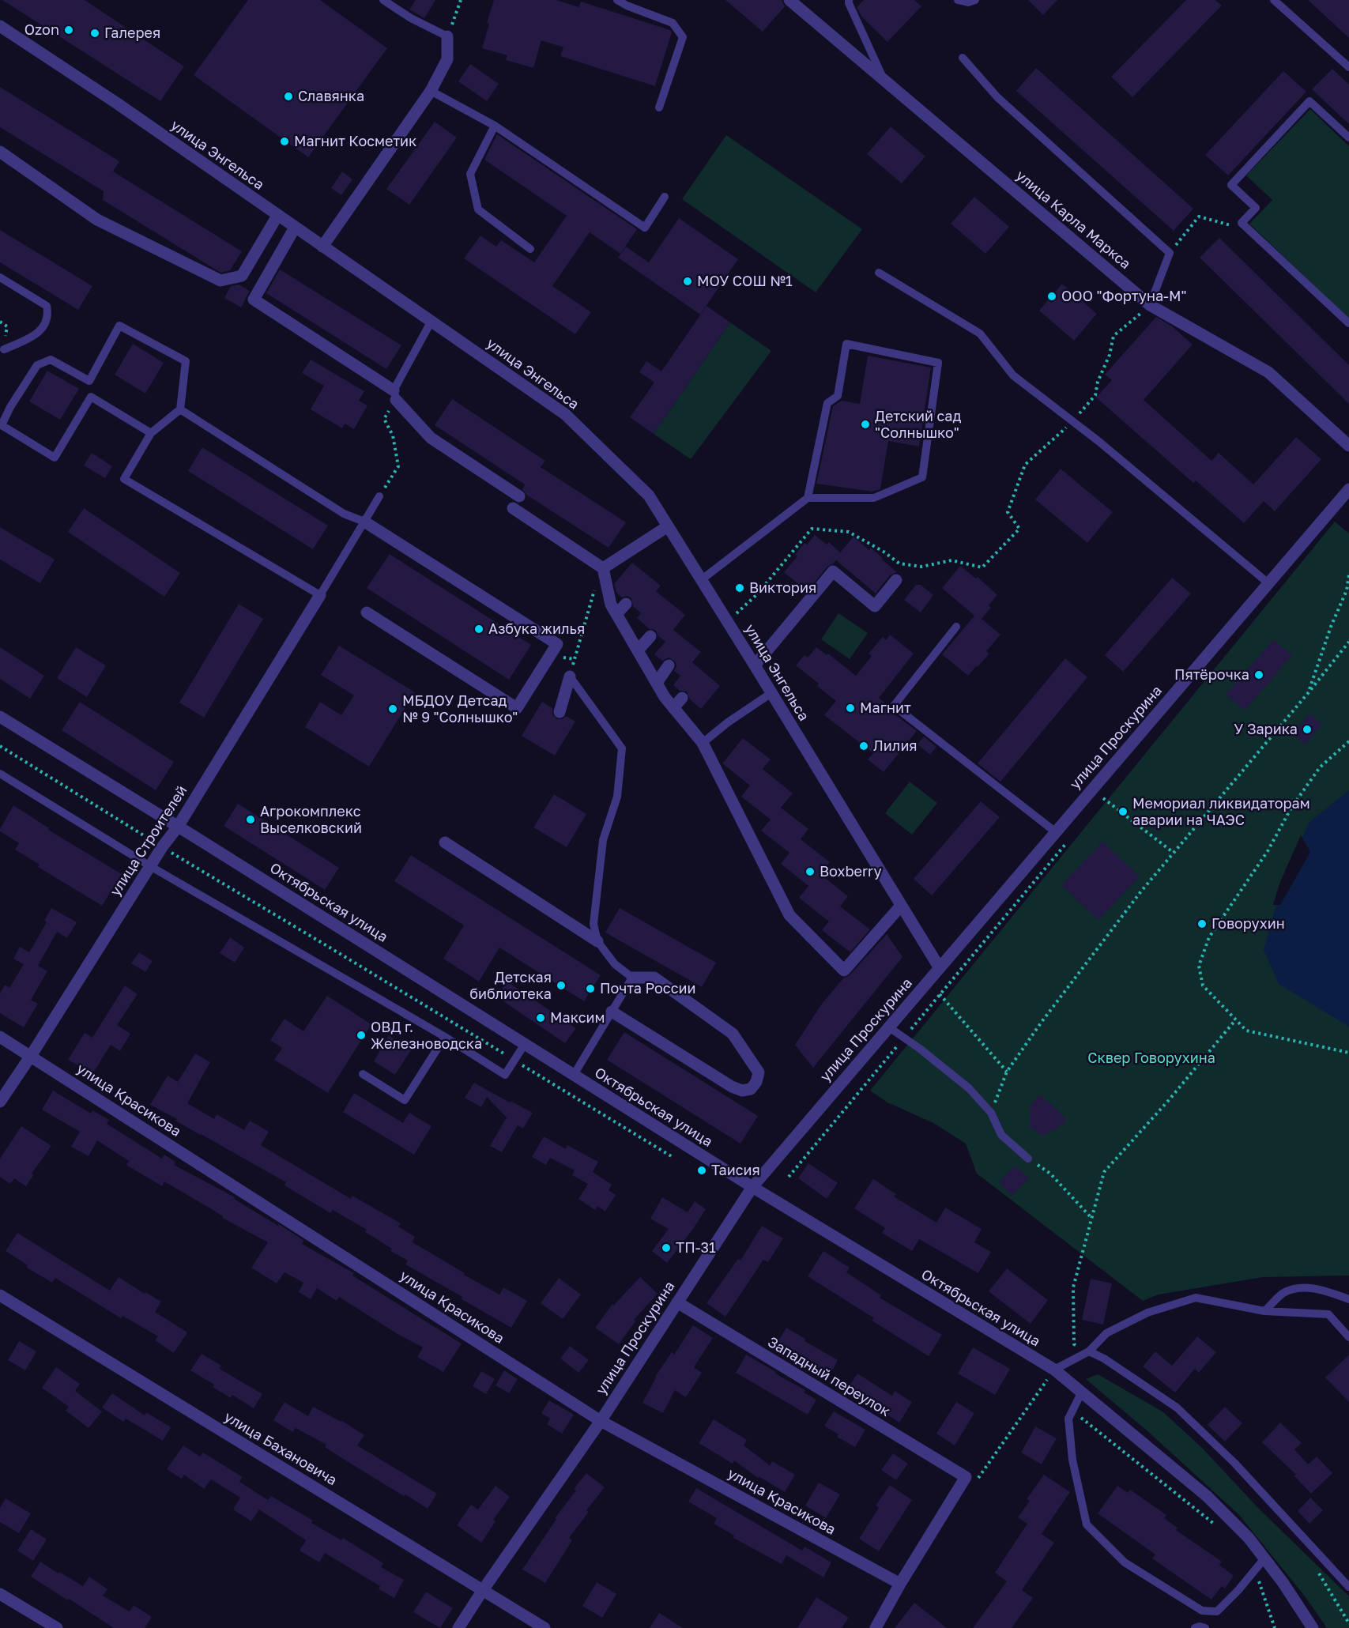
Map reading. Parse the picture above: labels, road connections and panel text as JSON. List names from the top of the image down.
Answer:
{
  "streets": {
    "street": [
      "улица Энгельса",
      "улица Карла Маркса",
      "улица Проскурина",
      "улица Строителей",
      "Октябрьская улица",
      "улица Красикова",
      "Западный переулок",
      "улица Бахановича"
    ]
  },
  "crossings": [
    ["улица Энгельса", "улица Проскурина"],
    ["улица Проскурина", "Октябрьская улица"],
    ["улица Проскурина", "улица Красикова"],
    ["улица Проскурина", "Западный переулок"],
    ["улица Проскурина", "улица Бахановича"],
    ["улица Строителей", "Октябрьская улица"],
    ["улица Строителей", "улица Красикова"]
  ],
  "parks": ["Сквер Говорухина"],
  "places": [
    "Ozon",
    "Галерея",
    "Славянка",
    "Магнит Косметик",
    "МОУ СОШ №1",
    "ООО \"Фортуна-М\"",
    "Детский сад \"Солнышко\"",
    "Виктория",
    "Азбука жилья",
    "Пятёрочка",
    "Магнит",
    "МБДОУ Детсад № 9 \"Солнышко\"",
    "У Зарика",
    "Лилия",
    "Мемориал ликвидаторам аварии на ЧАЭС",
    "Агрокомплекс Выселковский",
    "Boxberry",
    "Говорухин",
    "Детская библиотека",
    "Почта России",
    "Максим",
    "ОВД г. Железноводска",
    "Таисия",
    "ТП-31"
  ]
}
